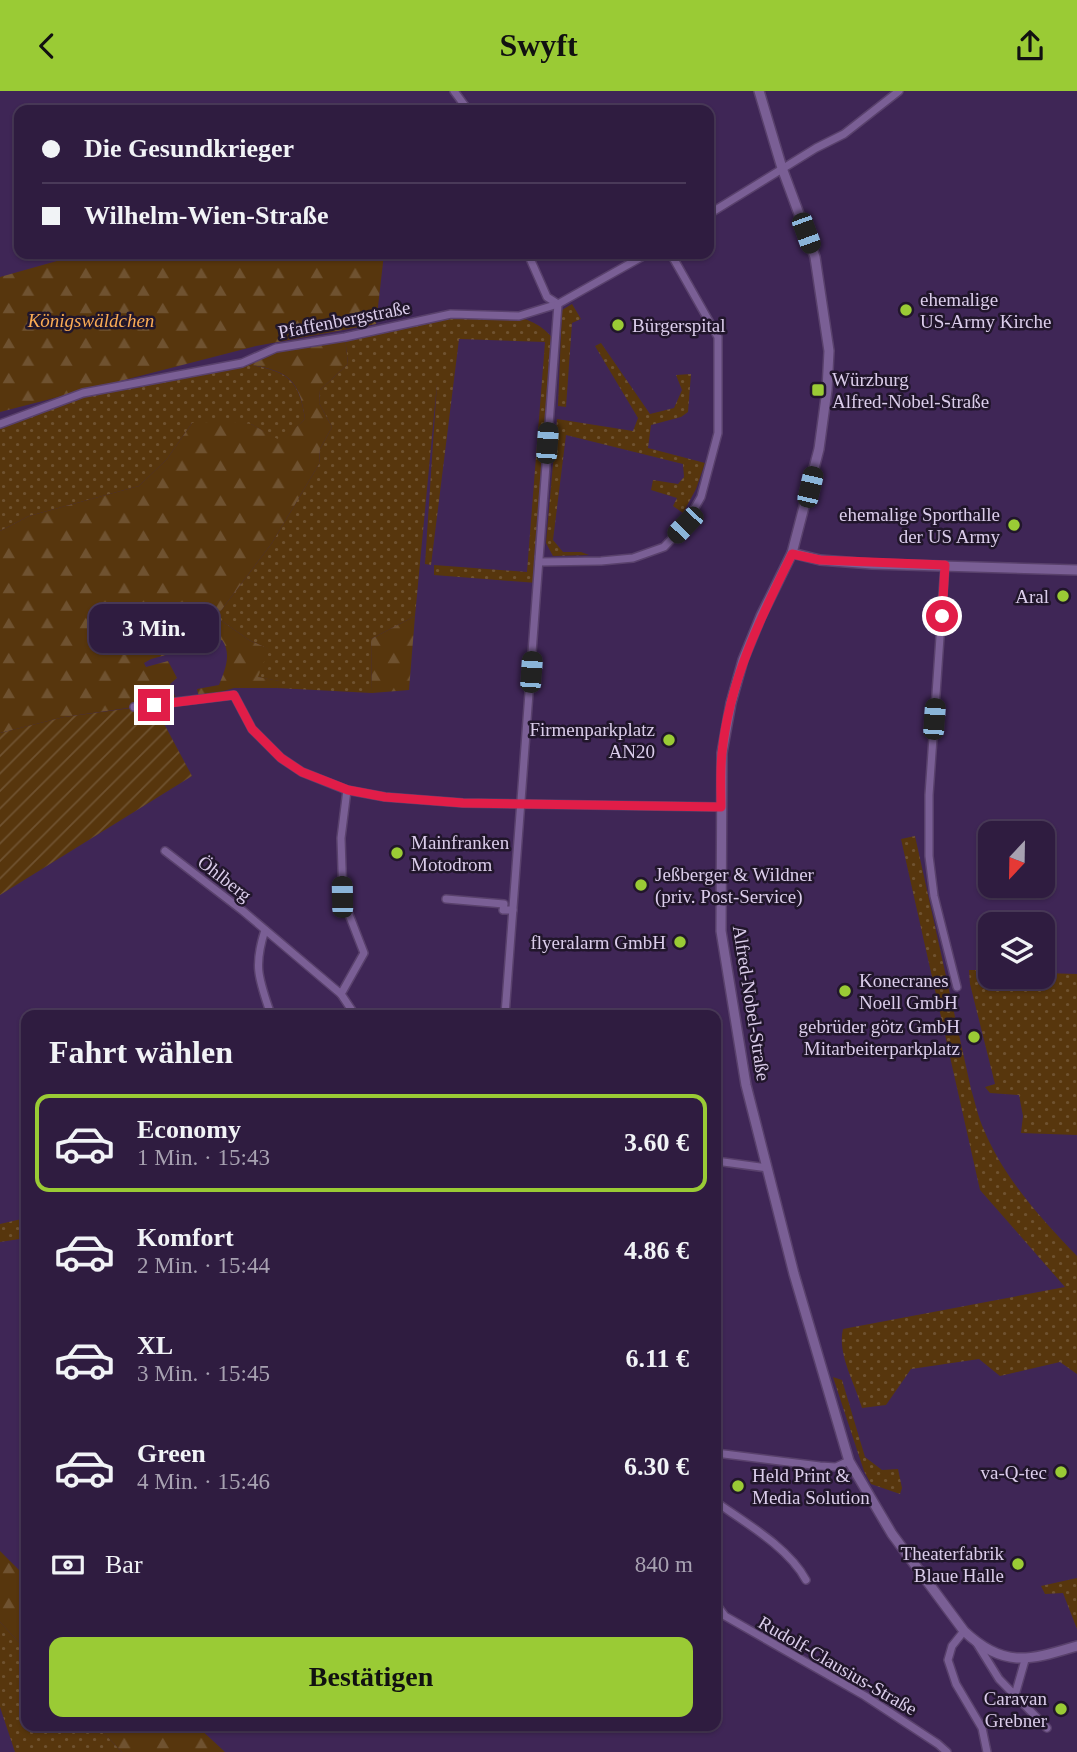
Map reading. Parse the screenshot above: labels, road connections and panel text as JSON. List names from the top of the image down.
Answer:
{
  "streets": {
    "street": [
      "Pfaffenbergstraße",
      "Öhlberg",
      "Alfred-Nobel-Straße",
      "Rudolf-Clausius-Straße"
    ]
  },
  "parks": ["Königswäldchen"],
  "places": {
    "other": [
      "ehemalige US-Army Kirche",
      "Bürgerspital",
      "ehemalige Sporthalle der US Army",
      "Aral",
      "Firmenparkplatz AN20",
      "Mainfranken Motodrom",
      "Jeßberger & Wildner (priv. Post-Service)",
      "flyeralarm GmbH",
      "Konecranes Noell GmbH",
      "gebrüder götz GmbH Mitarbeiterparkplatz",
      "va-Q-tec",
      "Held Print & Media Solution",
      "Theaterfabrik Blaue Halle",
      "Caravan Grebner"
    ],
    "transit": ["Würzburg Alfred-Nobel-Straße"]
  },
  "north": "bottom",
  "page": {
    "header": "Swyft",
    "banner": ["Die Gesundkrieger", "Wilhelm-Wien-Straße"],
    "bubble": "3 Min.",
    "heading": "Fahrt wählen",
    "list": [
      {
        "name": "Economy",
        "note": "1 Min. · 15:43",
        "value": "3.60 €"
      },
      {
        "name": "Komfort",
        "note": "2 Min. · 15:44",
        "value": "4.86 €"
      },
      {
        "name": "XL",
        "note": "3 Min. · 15:45",
        "value": "6.11 €"
      },
      {
        "name": "Green",
        "note": "4 Min. · 15:46",
        "value": "6.30 €"
      }
    ],
    "pay": ["Bar", "840 m"],
    "buttons": "Bestätigen"
  }
}
